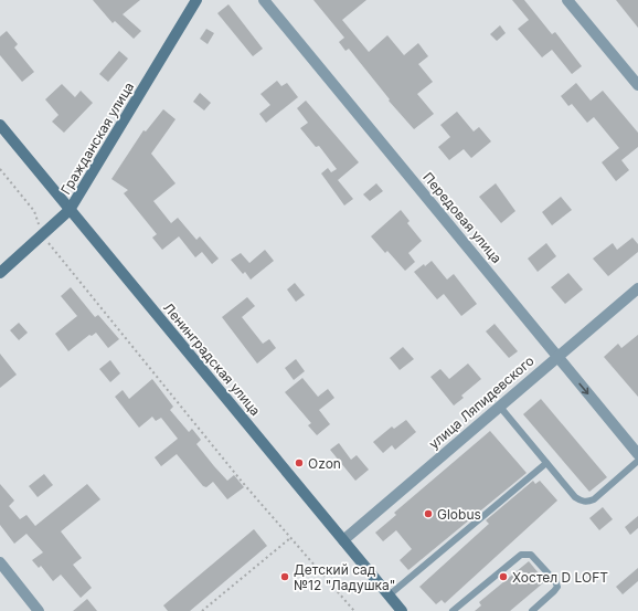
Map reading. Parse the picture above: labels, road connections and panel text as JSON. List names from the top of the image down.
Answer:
{
  "streets": {
    "street": [
      "Гражданская улица",
      "Передовая улица",
      "Ленинградская улица",
      "улица Ляпидевского"
    ]
  },
  "crossings": [
    ["Гражданская улица", "Ленинградская улица"],
    ["Передовая улица", "улица Ляпидевского"],
    ["Ленинградская улица", "улица Ляпидевского"]
  ],
  "places": [
    "Ozon",
    "Globus",
    "Детский сад №12 \"Ладушка\"",
    "Хостел D LOFT"
  ]
}
